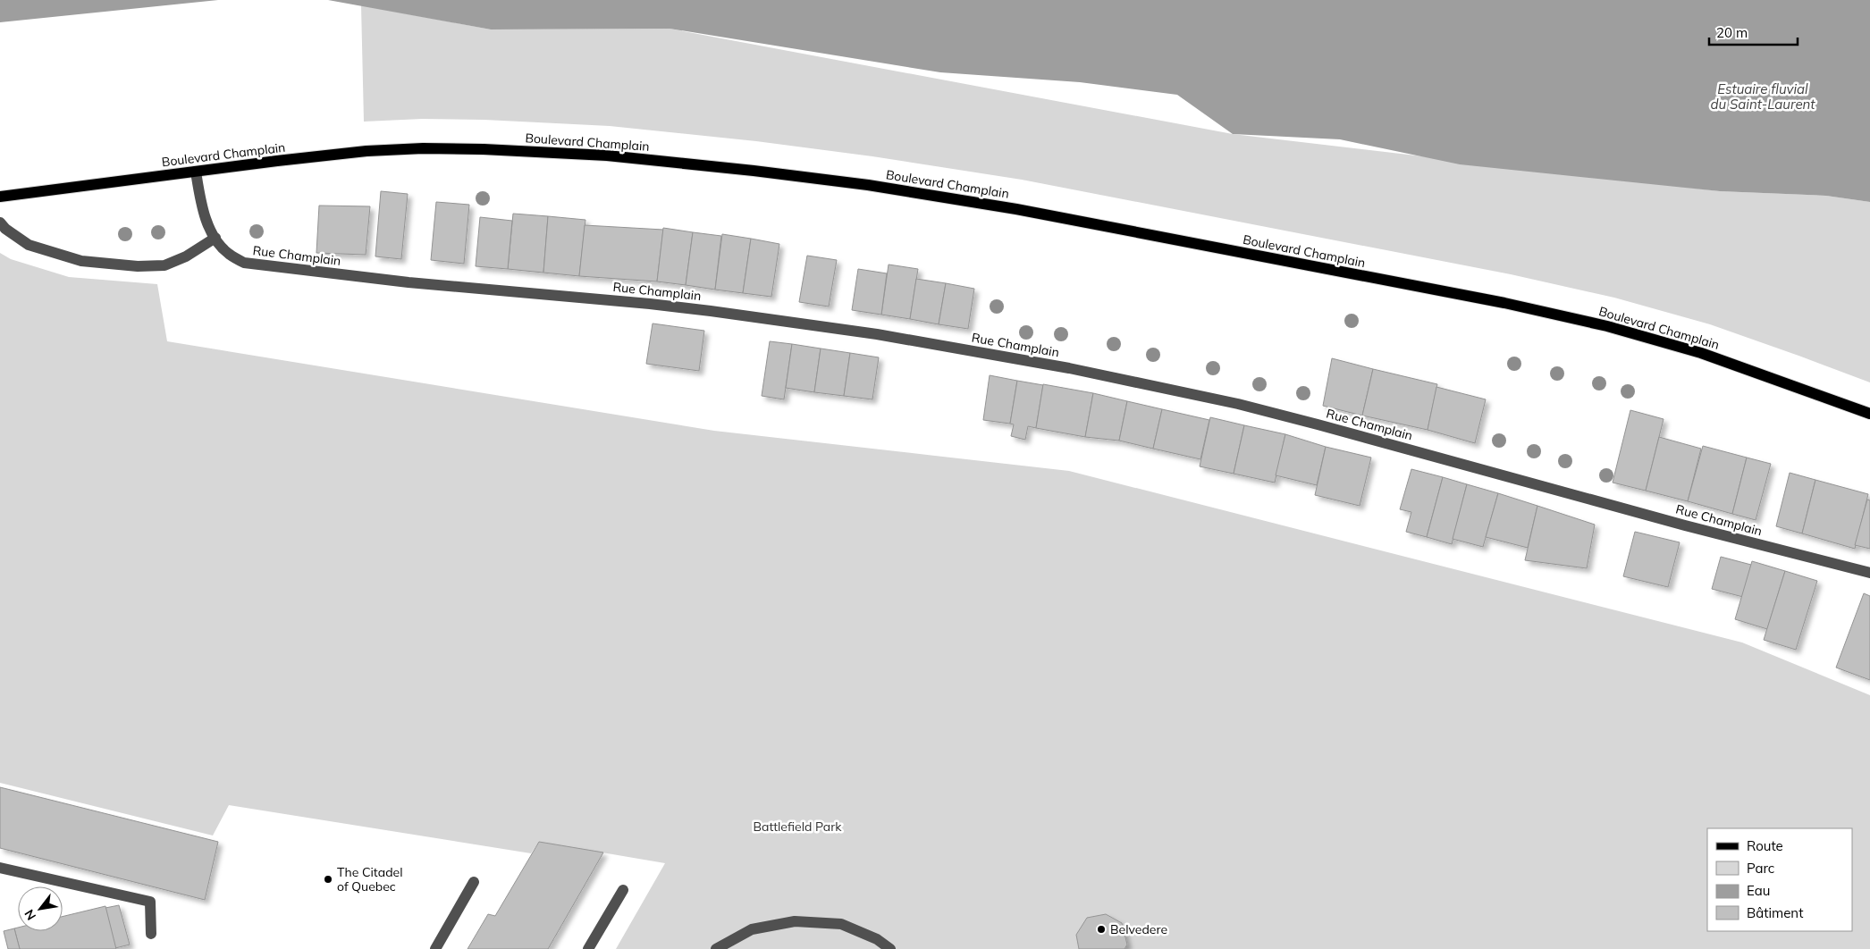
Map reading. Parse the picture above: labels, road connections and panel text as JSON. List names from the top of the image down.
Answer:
{
  "streets": {
    "main road": ["Boulevard Champlain"],
    "street": ["Rue Champlain"]
  },
  "crossings": [
    ["Boulevard Champlain", "Rue Champlain"]
  ],
  "water": ["Estuaire fluvial du Saint-Laurent"],
  "parks": ["Battlefield Park"],
  "places": ["The Citadel of Quebec", "Belvedere"],
  "legend": [
    "Route",
    "Parc",
    "Eau",
    "Bâtiment"
  ],
  "scale_bar": "20 m",
  "north": "bottom left"
}
